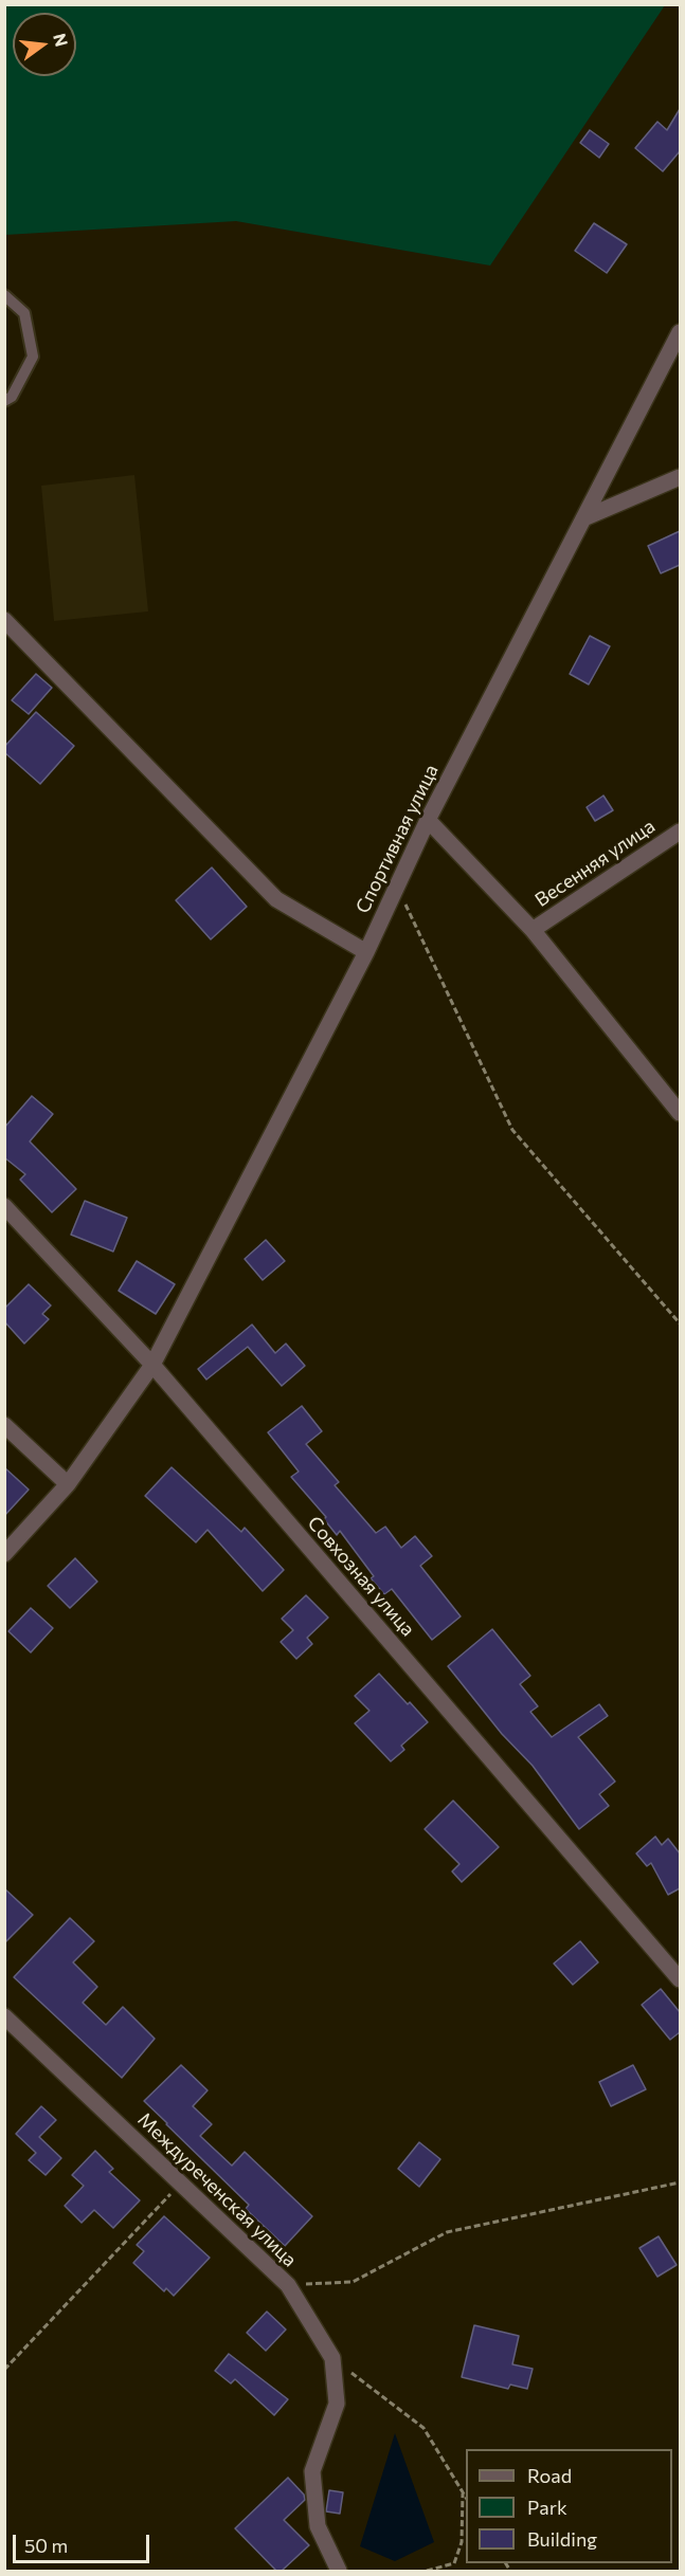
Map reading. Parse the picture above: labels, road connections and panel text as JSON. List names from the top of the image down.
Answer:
{
  "streets": {
    "street": [
      "Спортивная улица",
      "Весенняя улица",
      "Совхозная улица",
      "Междуреченская улица"
    ]
  },
  "crossings": [
    ["Спортивная улица", "Совхозная улица"]
  ],
  "legend": ["Road", "Park", "Building"],
  "scale_bar": "50 m",
  "north": "right"
}
